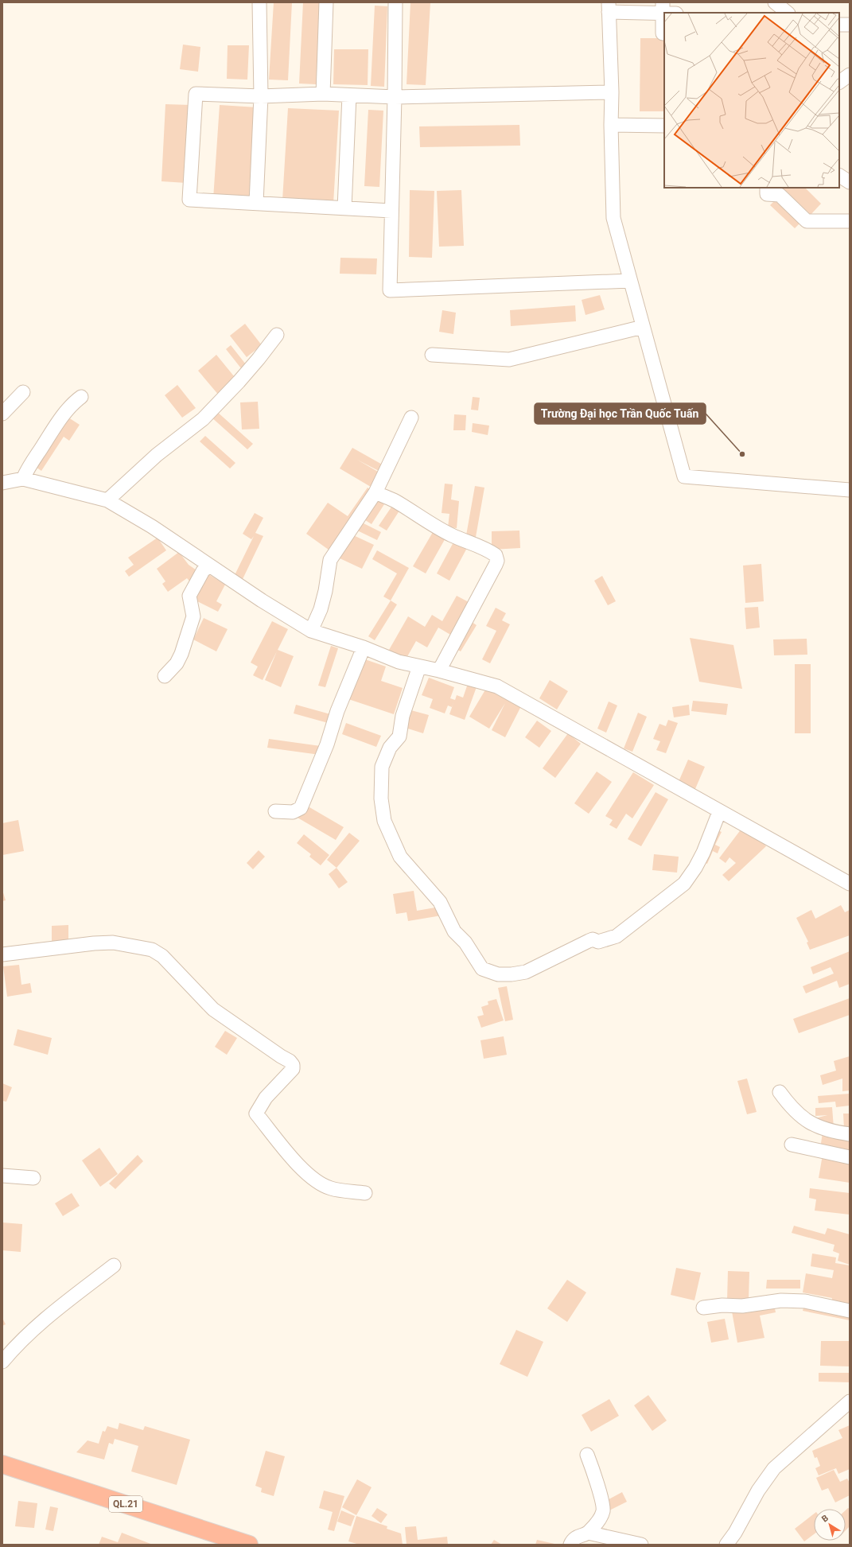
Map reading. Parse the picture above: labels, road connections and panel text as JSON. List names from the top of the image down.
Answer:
{
  "streets": {
    "highway": ["QL.21"]
  },
  "places": ["Trường Đại học Trần Quốc Tuấn"],
  "north": "top left"
}
